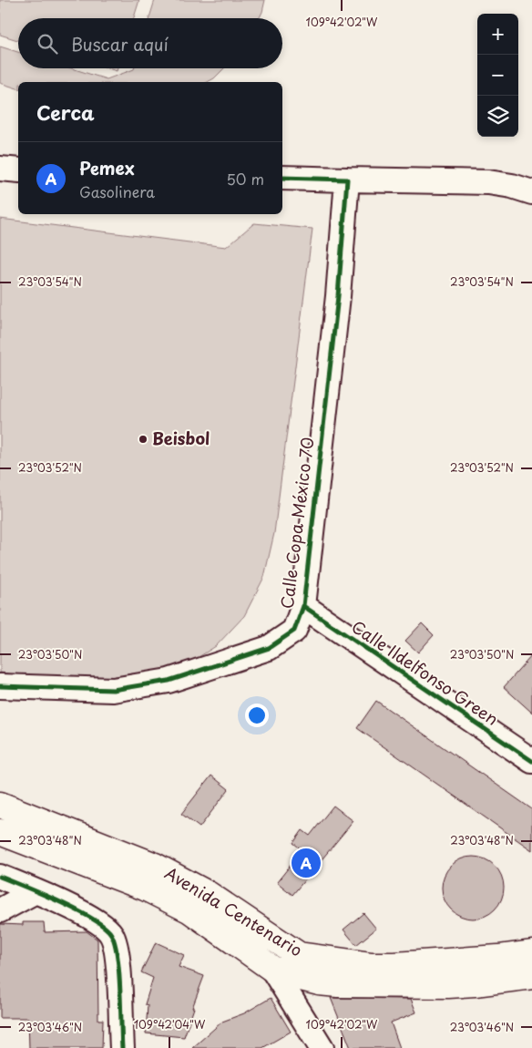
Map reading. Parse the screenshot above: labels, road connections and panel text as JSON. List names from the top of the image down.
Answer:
{
  "streets": {
    "main road": ["Avenida Centenario"],
    "street": ["Calle Copa México 70", "Calle Ildelfonso Green"]
  },
  "crossings": [
    ["Calle Copa México 70", "Calle Ildelfonso Green"]
  ],
  "places": ["Beisbol"],
  "page": {
    "map_buttons": ["+", "−"],
    "search": "Buscar aquí",
    "heading": "Cerca",
    "list": [
      {
        "mark": "A",
        "name": "Pemex",
        "note": "Gasolinera",
        "value": "50 m"
      }
    ],
    "pins": "A"
  },
  "coordinates": [
    "109°42'02\"W",
    "23°03'54\"N",
    "23°03'52\"N",
    "23°03'50\"N",
    "23°03'48\"N",
    "109°42'04\"W",
    "23°03'46\"N"
  ]
}
